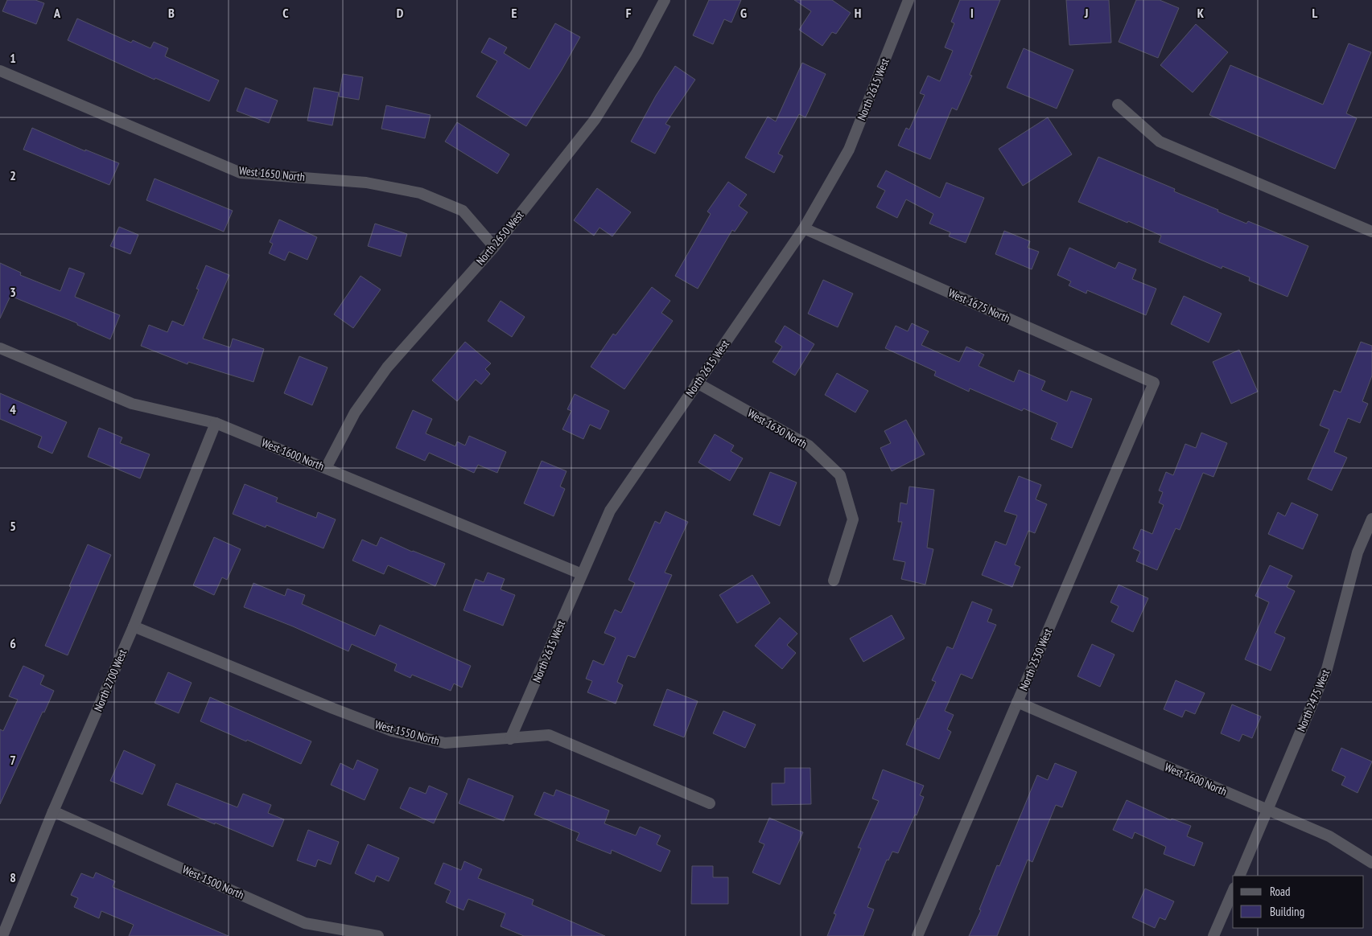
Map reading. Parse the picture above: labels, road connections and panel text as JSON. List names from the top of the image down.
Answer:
{
  "streets": {
    "street": [
      "North 2615 West",
      "West 1650 North",
      "North 2650 West",
      "West 1675 North",
      "West 1630 North",
      "West 1600 North",
      "North 2530 West",
      "North 2700 West",
      "North 2475 West",
      "West 1550 North",
      "West 1500 North"
    ]
  },
  "crossings": [
    ["North 2615 West", "West 1675 North"],
    ["North 2615 West", "West 1630 North"],
    ["North 2615 West", "West 1600 North"],
    ["North 2615 West", "West 1550 North"],
    ["West 1650 North", "North 2650 West"],
    ["North 2650 West", "West 1600 North"],
    ["West 1675 North", "North 2530 West"],
    ["West 1600 North", "North 2530 West"],
    ["West 1600 North", "North 2700 West"],
    ["West 1600 North", "North 2475 West"],
    ["North 2700 West", "West 1550 North"],
    ["North 2700 West", "West 1500 North"]
  ],
  "legend": ["Road", "Building"],
  "grid": {
    "columns": [
      "A",
      "B",
      "C",
      "D",
      "E",
      "F",
      "G",
      "H",
      "I",
      "J",
      "K",
      "L"
    ],
    "rows": [
      "1",
      "2",
      "3",
      "4",
      "5",
      "6",
      "7",
      "8"
    ]
  }
}
